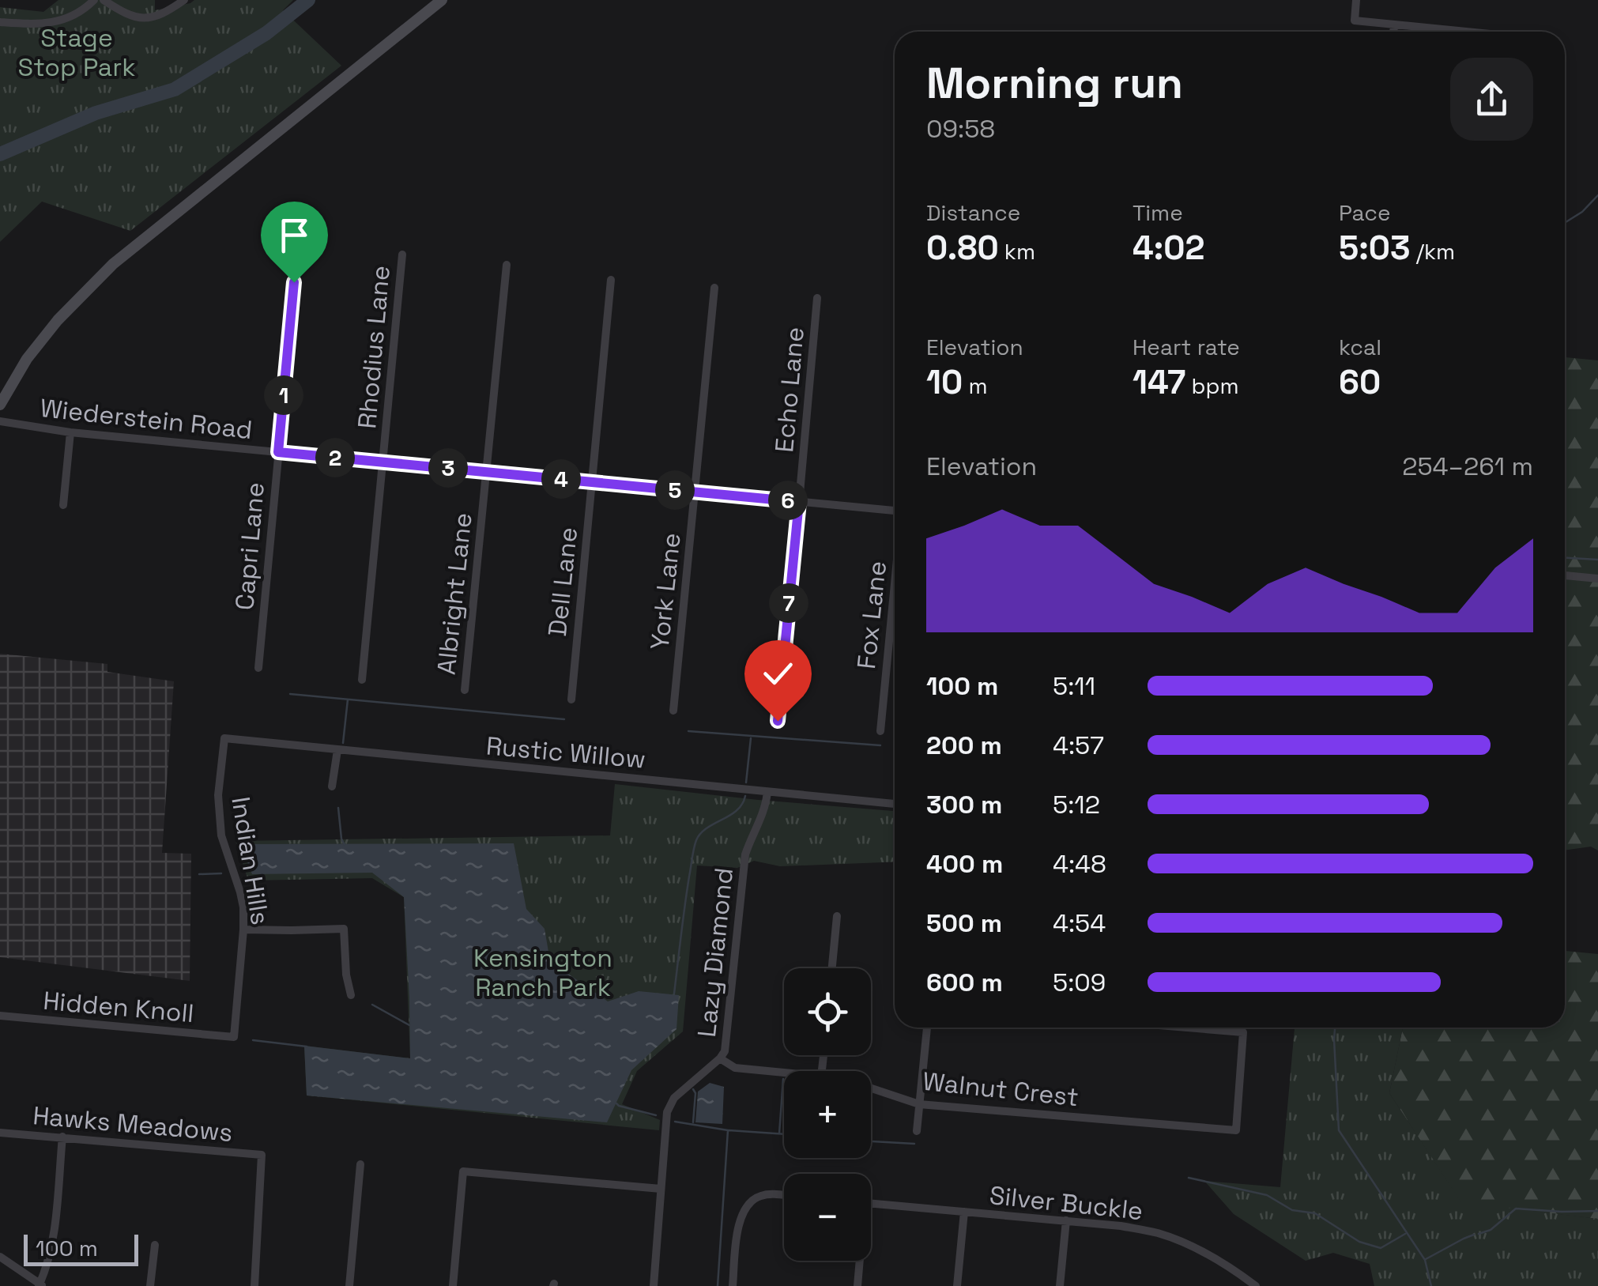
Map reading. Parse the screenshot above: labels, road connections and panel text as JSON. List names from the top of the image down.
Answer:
{
  "streets": {
    "street": [
      "Rhodius Lane",
      "Echo Lane",
      "Wiederstein Road",
      "Capri Lane",
      "Dell Lane",
      "York Lane",
      "Albright Lane",
      "Fox Lane",
      "Rustic Willow",
      "Indian Hills",
      "Lazy Diamond",
      "Hidden Knoll",
      "Walnut Crest",
      "Hawks Meadows",
      "Silver Buckle"
    ]
  },
  "crossings": [
    ["Rhodius Lane", "Wiederstein Road"],
    ["Echo Lane", "Wiederstein Road"],
    ["Wiederstein Road", "Capri Lane"],
    ["Wiederstein Road", "Dell Lane"],
    ["Wiederstein Road", "York Lane"],
    ["Wiederstein Road", "Albright Lane"],
    ["Rustic Willow", "Indian Hills"],
    ["Rustic Willow", "Lazy Diamond"],
    ["Indian Hills", "Hidden Knoll"],
    ["Lazy Diamond", "Walnut Crest"]
  ],
  "parks": ["Stage Stop Park", "Kensington Ranch Park"],
  "scale_bar": "100 m",
  "page": {
    "heading": ["Morning run", "09:58"],
    "stats": [
      ["Distance", "0.80 km"],
      ["Time", "4:02"],
      ["Pace", "5:03 /km"],
      ["Elevation", "10 m"],
      ["Heart rate", "147 bpm"],
      ["kcal", "60"]
    ],
    "pins": [
      "1",
      "2",
      "3",
      "4",
      "5",
      "6",
      "7"
    ],
    "chart": ["Elevation", "254–261 m"],
    "list": [
      {
        "name": "100 m",
        "note": "5:11"
      },
      {
        "name": "200 m",
        "note": "4:57"
      },
      {
        "name": "300 m",
        "note": "5:12"
      },
      {
        "name": "400 m",
        "note": "4:48"
      },
      {
        "name": "500 m",
        "note": "4:54"
      },
      {
        "name": "600 m",
        "note": "5:09"
      }
    ],
    "map_buttons": ["+", "−"],
    "scale": "100 m"
  }
}
